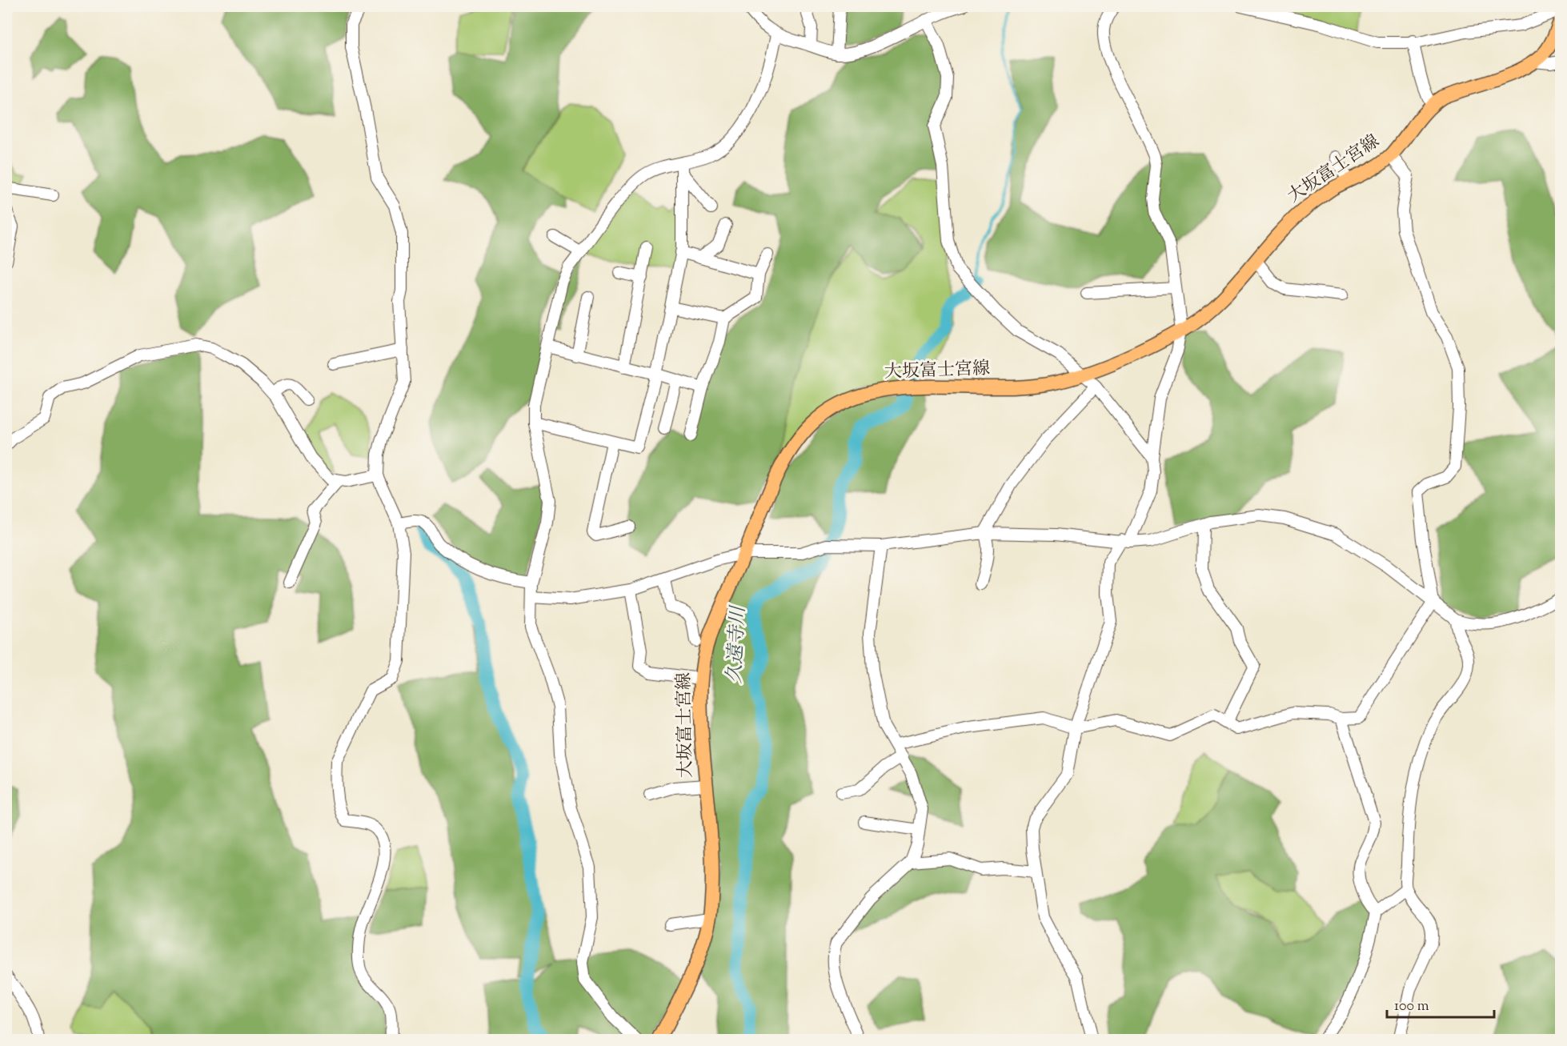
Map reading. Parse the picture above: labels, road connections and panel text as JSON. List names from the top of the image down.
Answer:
{
  "streets": {
    "main road": ["大坂富士宮線"]
  },
  "water": ["久遠寺川"],
  "scale_bar": "100 m"
}
